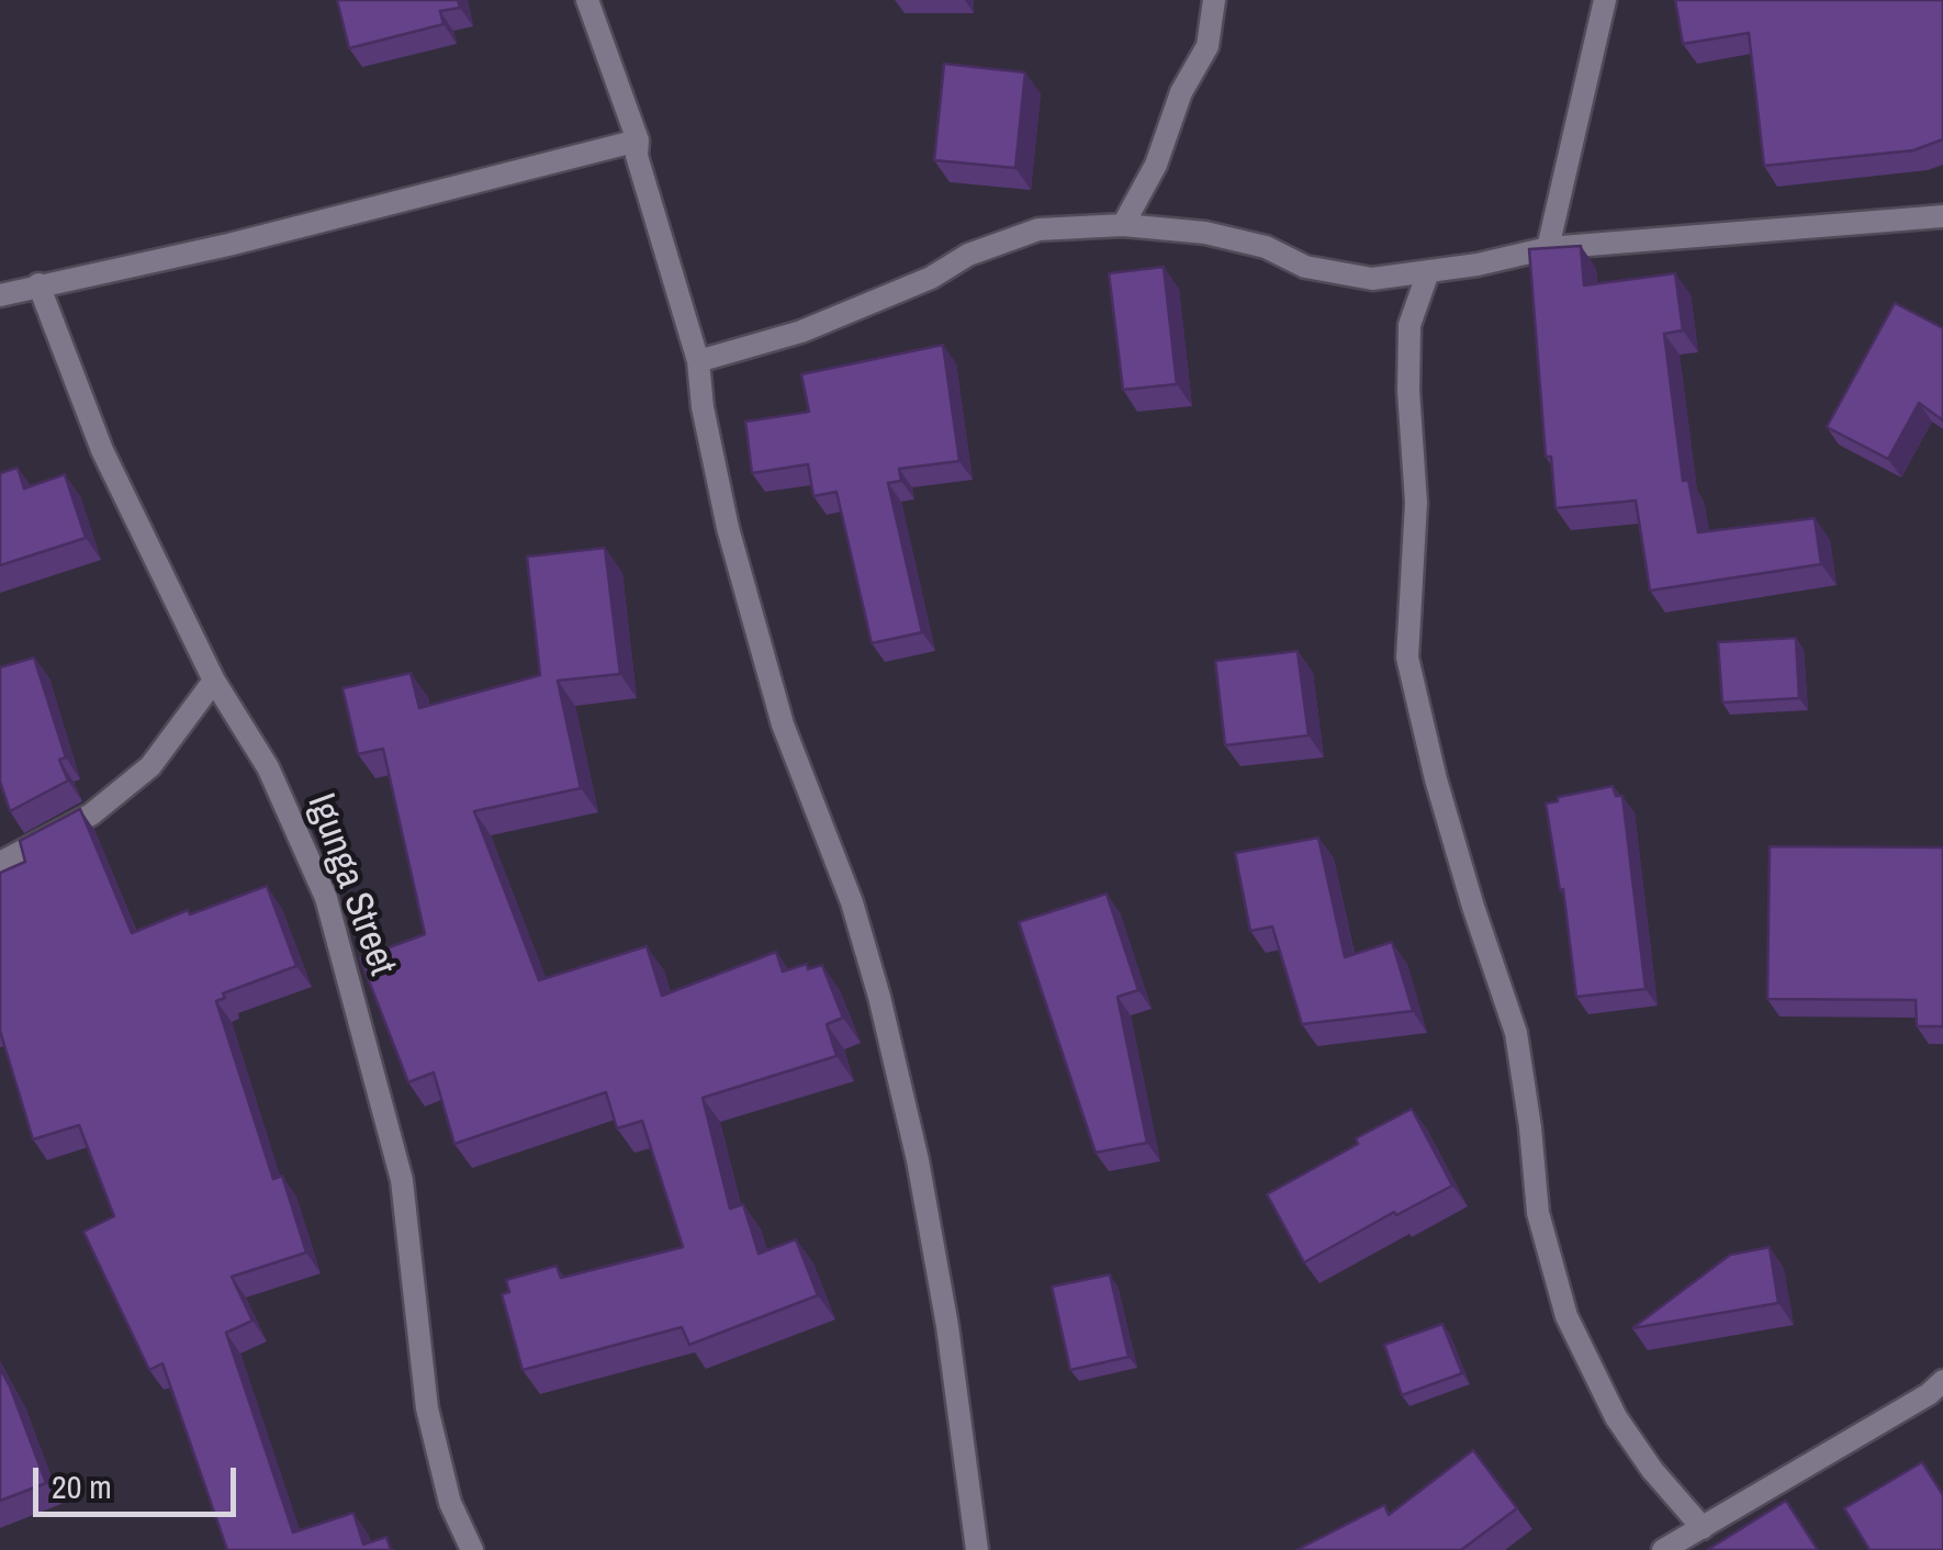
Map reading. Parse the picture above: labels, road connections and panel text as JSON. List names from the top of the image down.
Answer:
{
  "streets": {
    "street": ["Igunga Street"]
  },
  "scale_bar": "20 m"
}
